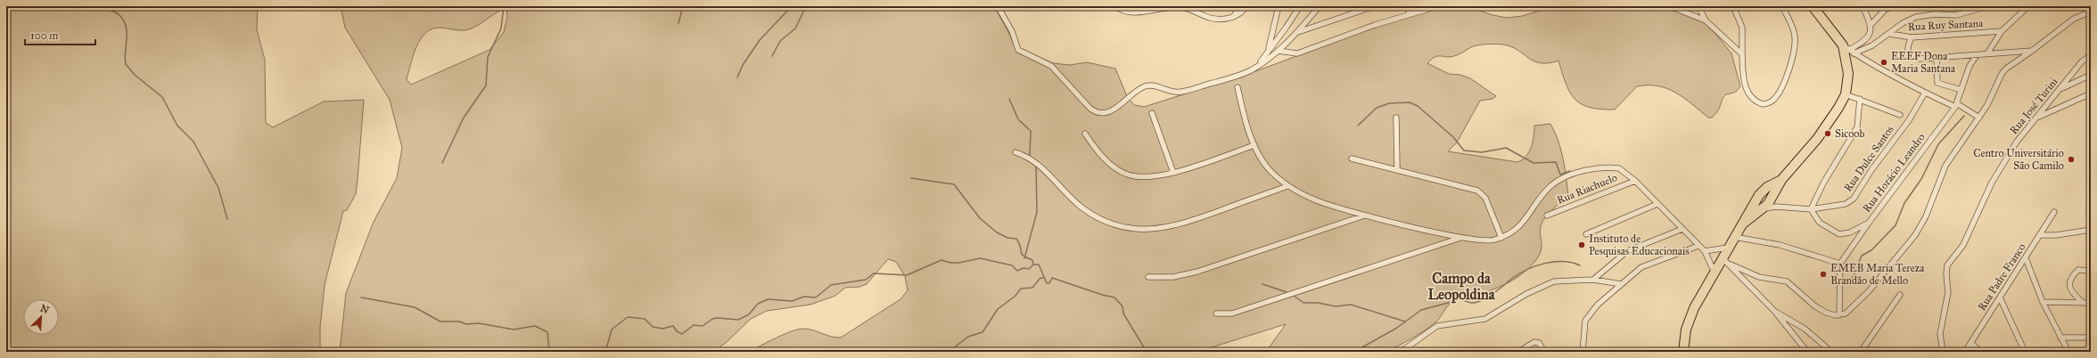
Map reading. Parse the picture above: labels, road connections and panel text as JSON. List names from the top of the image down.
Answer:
{
  "streets": {
    "street": [
      "Rua Ruy Santana",
      "Rua José Turini",
      "Rua Dulce Santos",
      "Rua Horácio Leandro",
      "Rua Riachuelo",
      "Rua Padre Franco"
    ]
  },
  "crossings": [
    ["Rua Dulce Santos", "Rua Horácio Leandro"]
  ],
  "districts": ["Campo da Leopoldina"],
  "places": [
    "EEEF Dona Maria Santana",
    "Sicoob",
    "Centro Universitário São Camilo",
    "Instituto de Pesquisas Educacionais",
    "EMEB Maria Tereza Brandão de Mello"
  ],
  "scale_bar": "100 m",
  "north": "top right"
}
